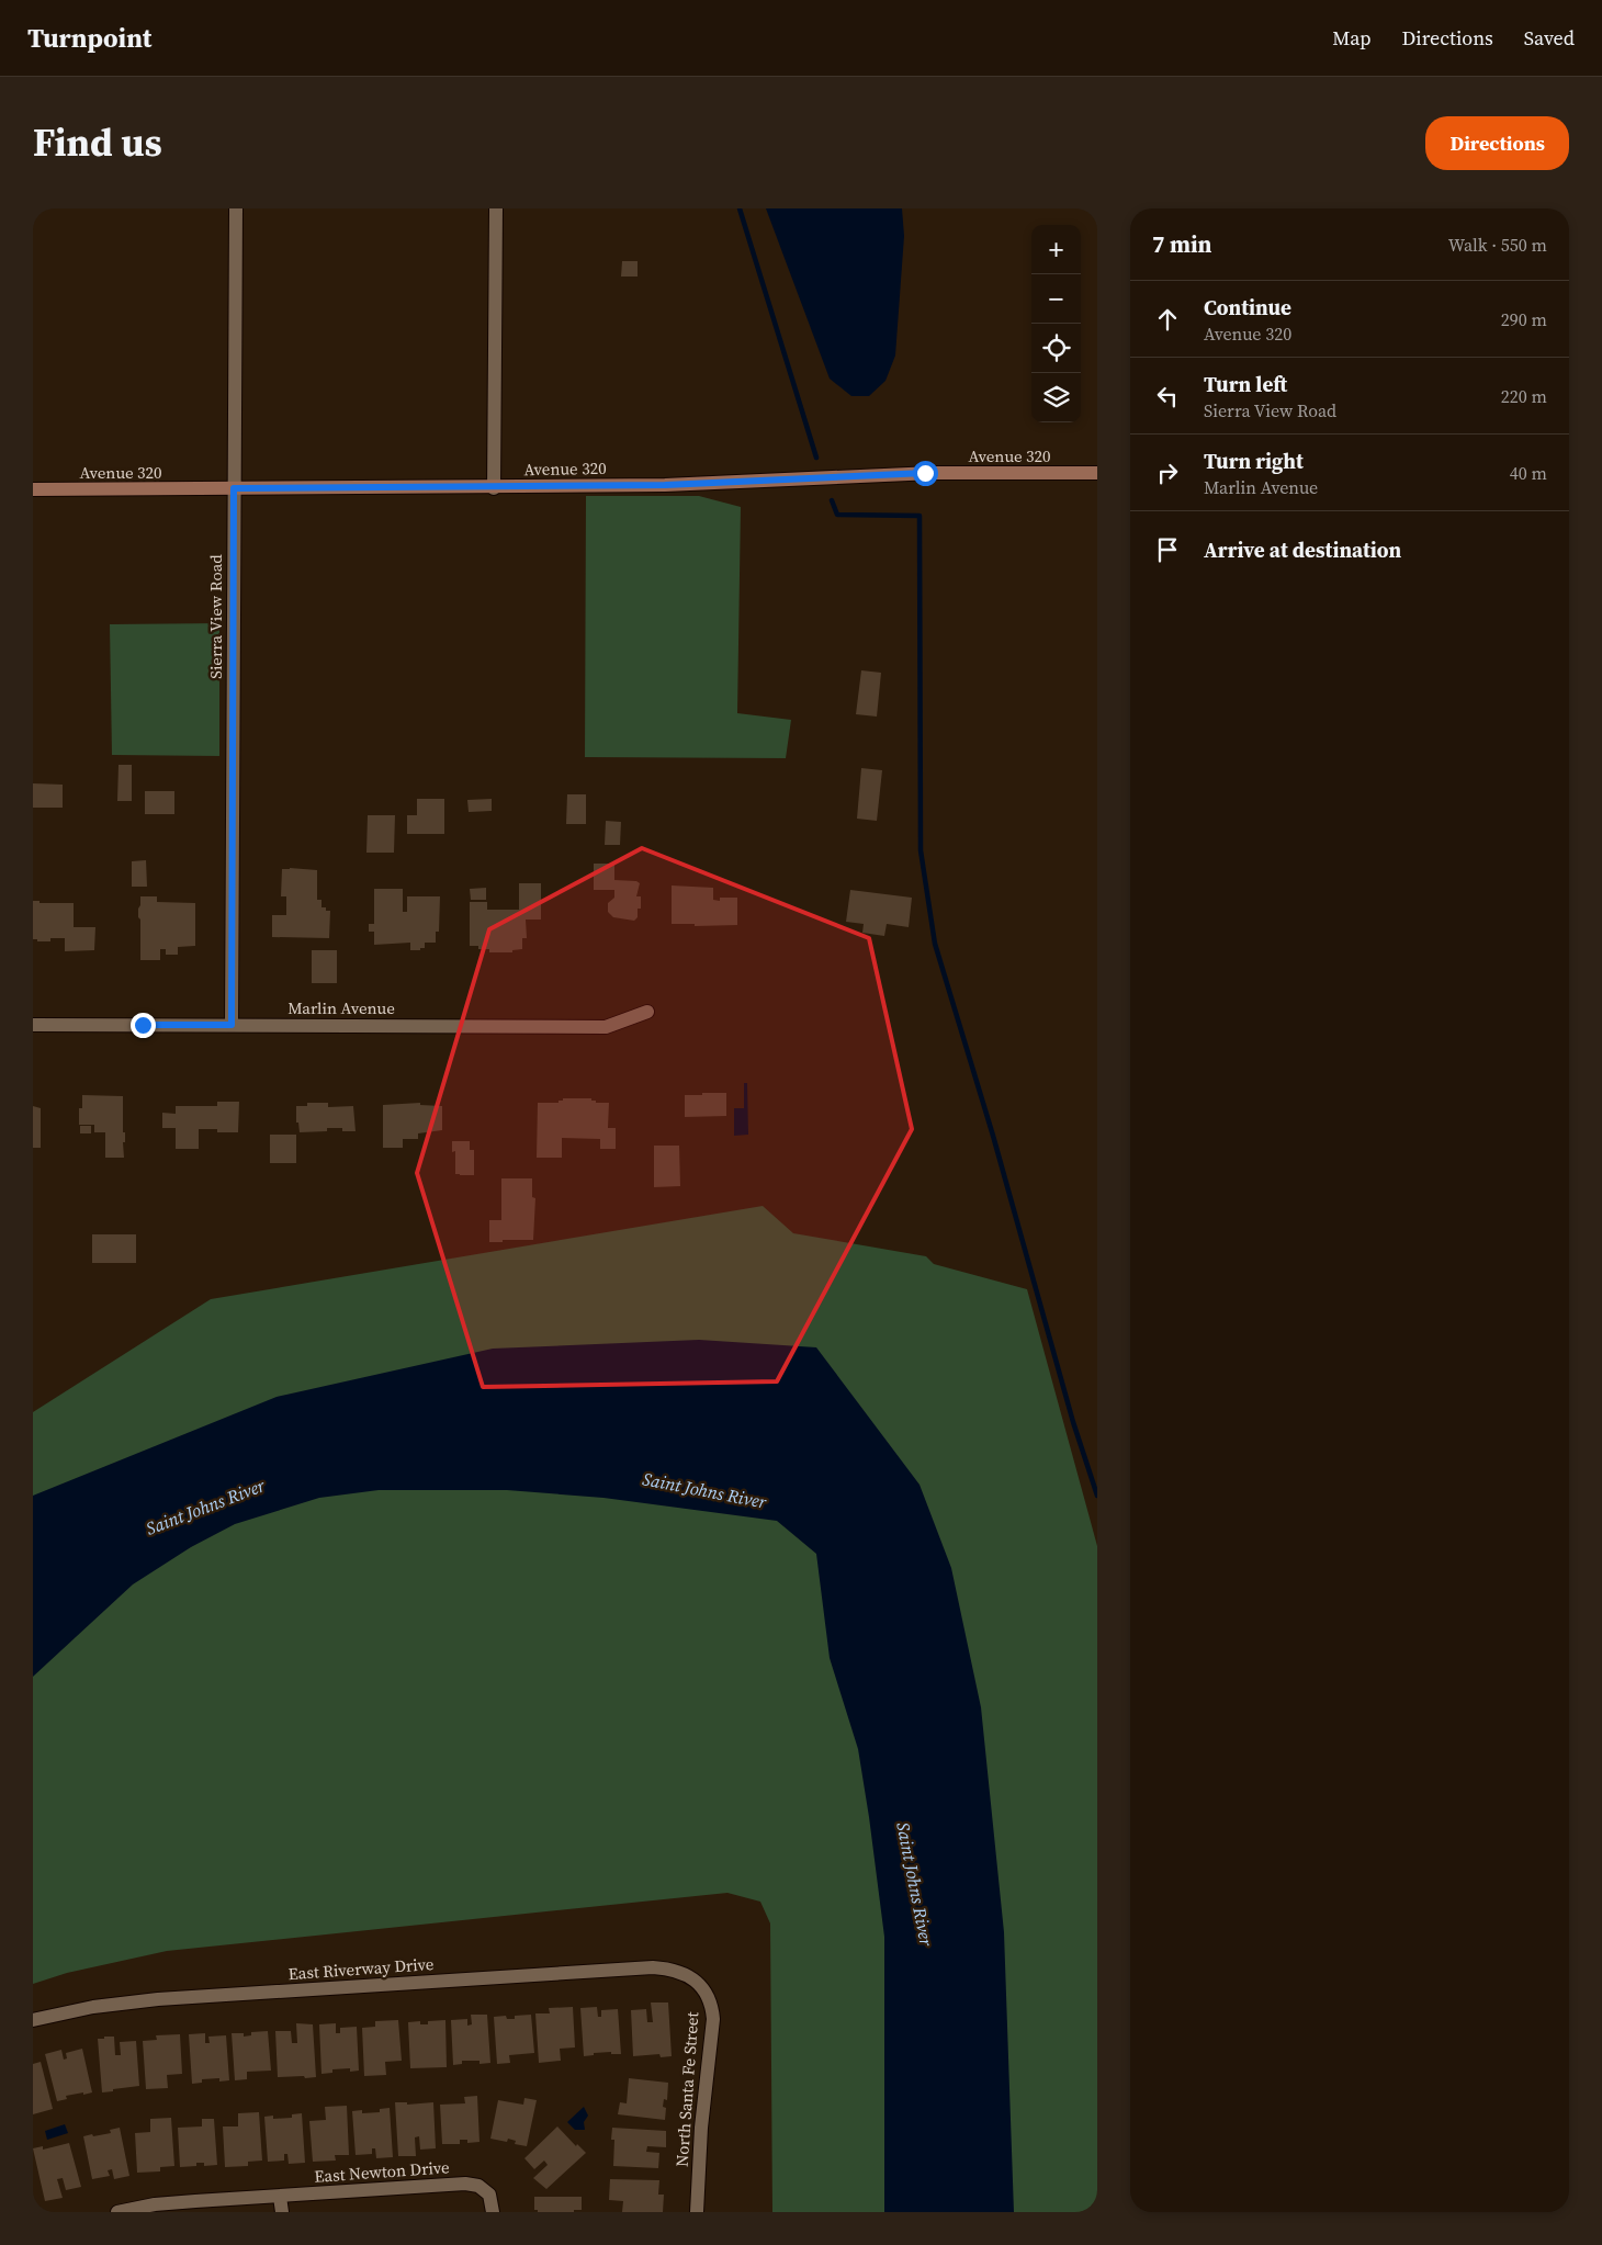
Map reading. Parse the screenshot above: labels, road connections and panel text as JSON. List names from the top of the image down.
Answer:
{
  "streets": {
    "street": [
      "Avenue 320",
      "Sierra View Road",
      "Marlin Avenue",
      "East Riverway Drive",
      "North Santa Fe Street",
      "East Newton Drive"
    ]
  },
  "crossings": [
    ["Avenue 320", "Sierra View Road"],
    ["Sierra View Road", "Marlin Avenue"],
    ["East Riverway Drive", "North Santa Fe Street"]
  ],
  "water": ["Saint Johns River"],
  "page": {
    "header": "Turnpoint",
    "nav": ["Map", "Directions", "Saved"],
    "title": "Find us",
    "buttons": "Directions",
    "heading": ["7 min", "Walk · 550 m"],
    "map_buttons": ["+", "−"],
    "list": [
      ["Continue", "Avenue 320", "290 m"],
      ["Turn left", "Sierra View Road", "220 m"],
      ["Turn right", "Marlin Avenue", "40 m"],
      "Arrive at destination"
    ]
  }
}
